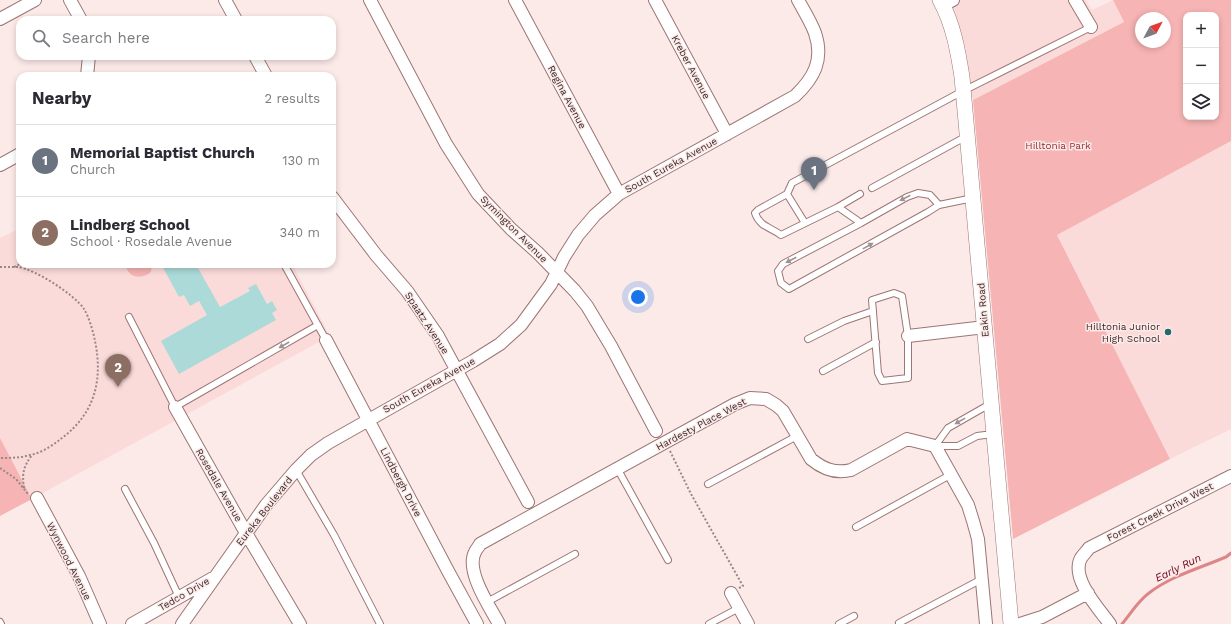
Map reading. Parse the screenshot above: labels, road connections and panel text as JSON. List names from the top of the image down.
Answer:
{
  "streets": {
    "street": [
      "Kreber Avenue",
      "Regina Avenue",
      "South Eureka Avenue",
      "Symington Avenue",
      "Eakin Road",
      "Spaatz Avenue",
      "Hardesty Place West",
      "Lindbergh Drive",
      "Rosedale Avenue",
      "Eureka Boulevard",
      "Forest Creek Drive West",
      "Wynwood Avenue",
      "Tedco Drive"
    ]
  },
  "crossings": [
    ["Kreber Avenue", "South Eureka Avenue"],
    ["Regina Avenue", "South Eureka Avenue"],
    ["South Eureka Avenue", "Symington Avenue"],
    ["South Eureka Avenue", "Spaatz Avenue"],
    ["South Eureka Avenue", "Lindbergh Drive"],
    ["South Eureka Avenue", "Eureka Boulevard"],
    ["Eakin Road", "Hardesty Place West"],
    ["Lindbergh Drive", "Eureka Boulevard"],
    ["Rosedale Avenue", "Eureka Boulevard"],
    ["Eureka Boulevard", "Tedco Drive"]
  ],
  "water": ["Early Run"],
  "parks": ["Hilltonia Park"],
  "places": ["Hilltonia Junior High School"],
  "north": "top right",
  "page": {
    "map_buttons": ["+", "−"],
    "search": "Search here",
    "heading": ["Nearby", "2 results"],
    "list": [
      {
        "mark": "1",
        "name": "Memorial Baptist Church",
        "note": "Church",
        "value": "130 m"
      },
      {
        "mark": "2",
        "name": "Lindberg School",
        "note": "School · Rosedale Avenue",
        "value": "340 m"
      }
    ],
    "pins": ["1", "2"]
  }
}
